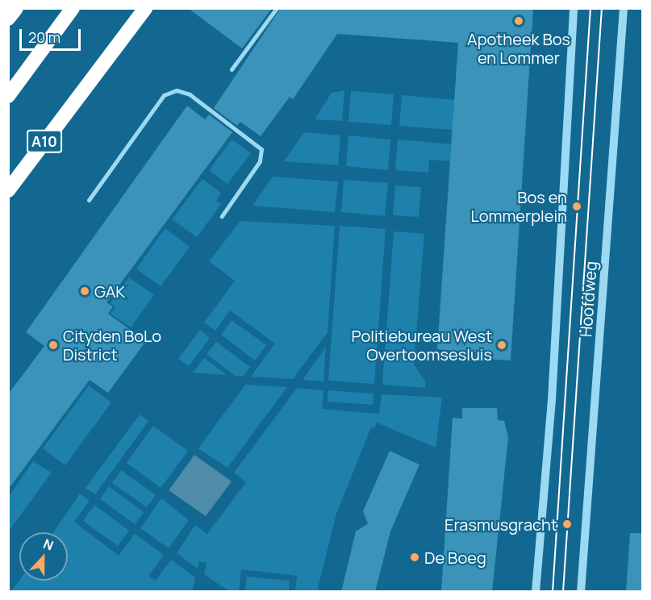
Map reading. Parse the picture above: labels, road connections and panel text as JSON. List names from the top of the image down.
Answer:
{
  "streets": {
    "highway": ["A10"],
    "street": ["Hoofdweg"]
  },
  "places": [
    "Apotheek Bos en Lommer",
    "Bos en Lommerplein",
    "GAK",
    "Cityden BoLo District",
    "Politiebureau West Overtoomsesluis",
    "Erasmusgracht",
    "De Boeg"
  ],
  "scale_bar": "20 m",
  "north": "top"
}
